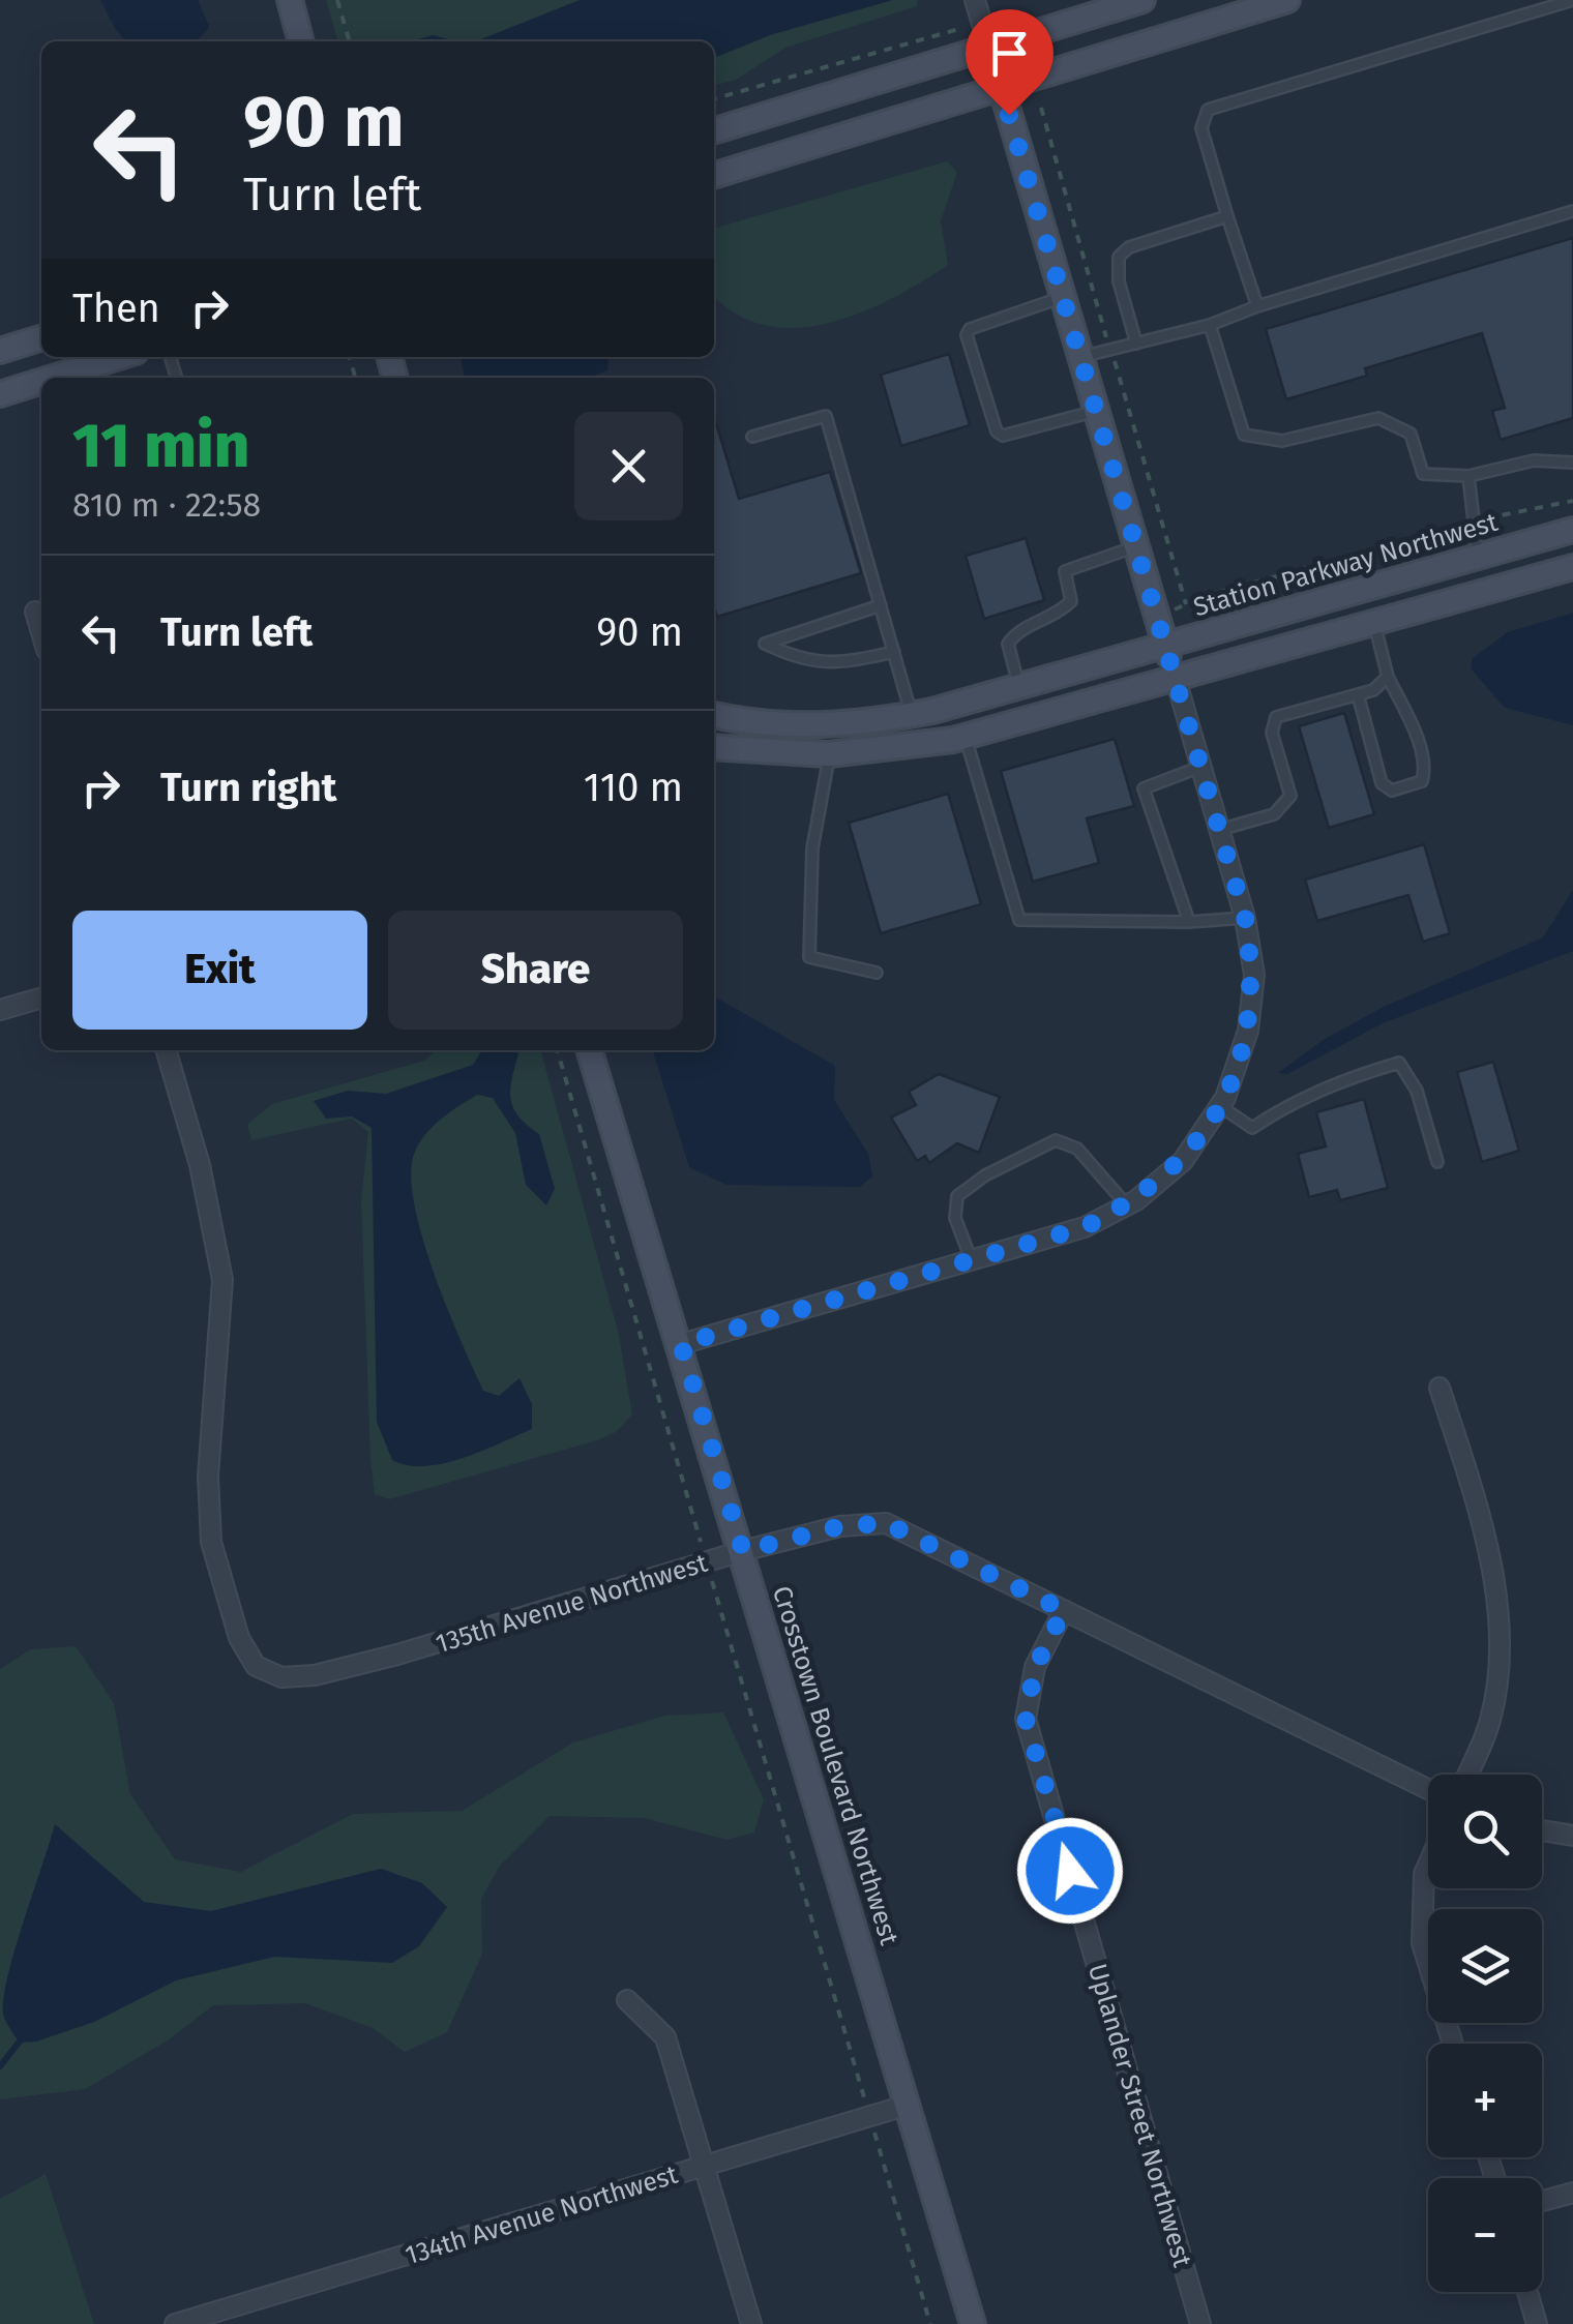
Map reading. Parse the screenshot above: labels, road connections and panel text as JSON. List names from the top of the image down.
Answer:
{
  "streets": {
    "street": [
      "Station Parkway Northwest",
      "135th Avenue Northwest",
      "Crosstown Boulevard Northwest",
      "Uplander Street Northwest",
      "134th Avenue Northwest"
    ]
  },
  "crossings": [
    ["135th Avenue Northwest", "Crosstown Boulevard Northwest"],
    ["135th Avenue Northwest", "Uplander Street Northwest"],
    ["Crosstown Boulevard Northwest", "134th Avenue Northwest"]
  ],
  "page": {
    "turn": ["90 m", "Turn left"],
    "then": "Then",
    "heading": ["11 min", "810 m · 22:58"],
    "list": [
      {
        "name": "Turn left",
        "value": "90 m"
      },
      {
        "name": "Turn right",
        "value": "110 m"
      }
    ],
    "buttons": ["Exit", "Share"],
    "map_buttons": ["+", "−"]
  }
}
